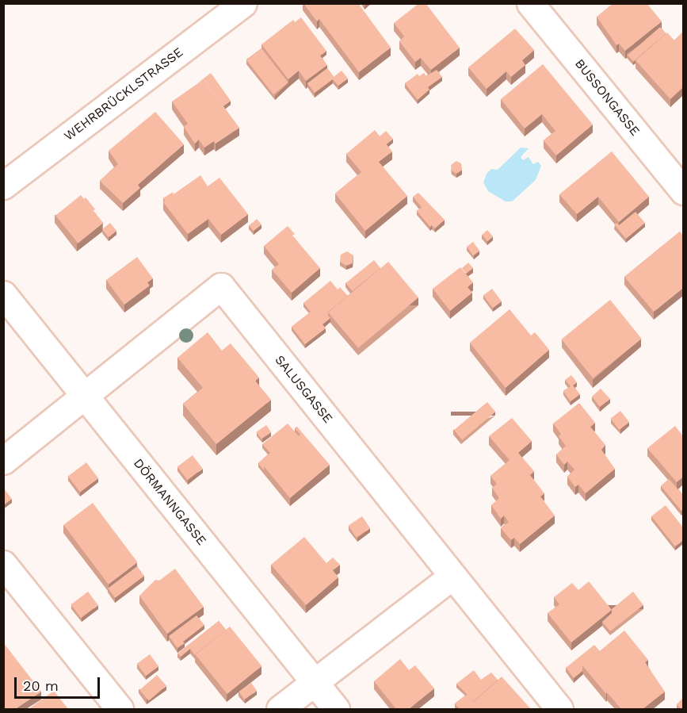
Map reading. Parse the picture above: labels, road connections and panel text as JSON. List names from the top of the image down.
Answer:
{
  "streets": {
    "street": [
      "WEHRBRÜCKLSTRASSE",
      "BUSSONGASSE",
      "SALUSGASSE",
      "DÖRMANNGASSE"
    ]
  },
  "crossings": [
    ["SALUSGASSE", "DÖRMANNGASSE"]
  ],
  "scale_bar": "20 m"
}
